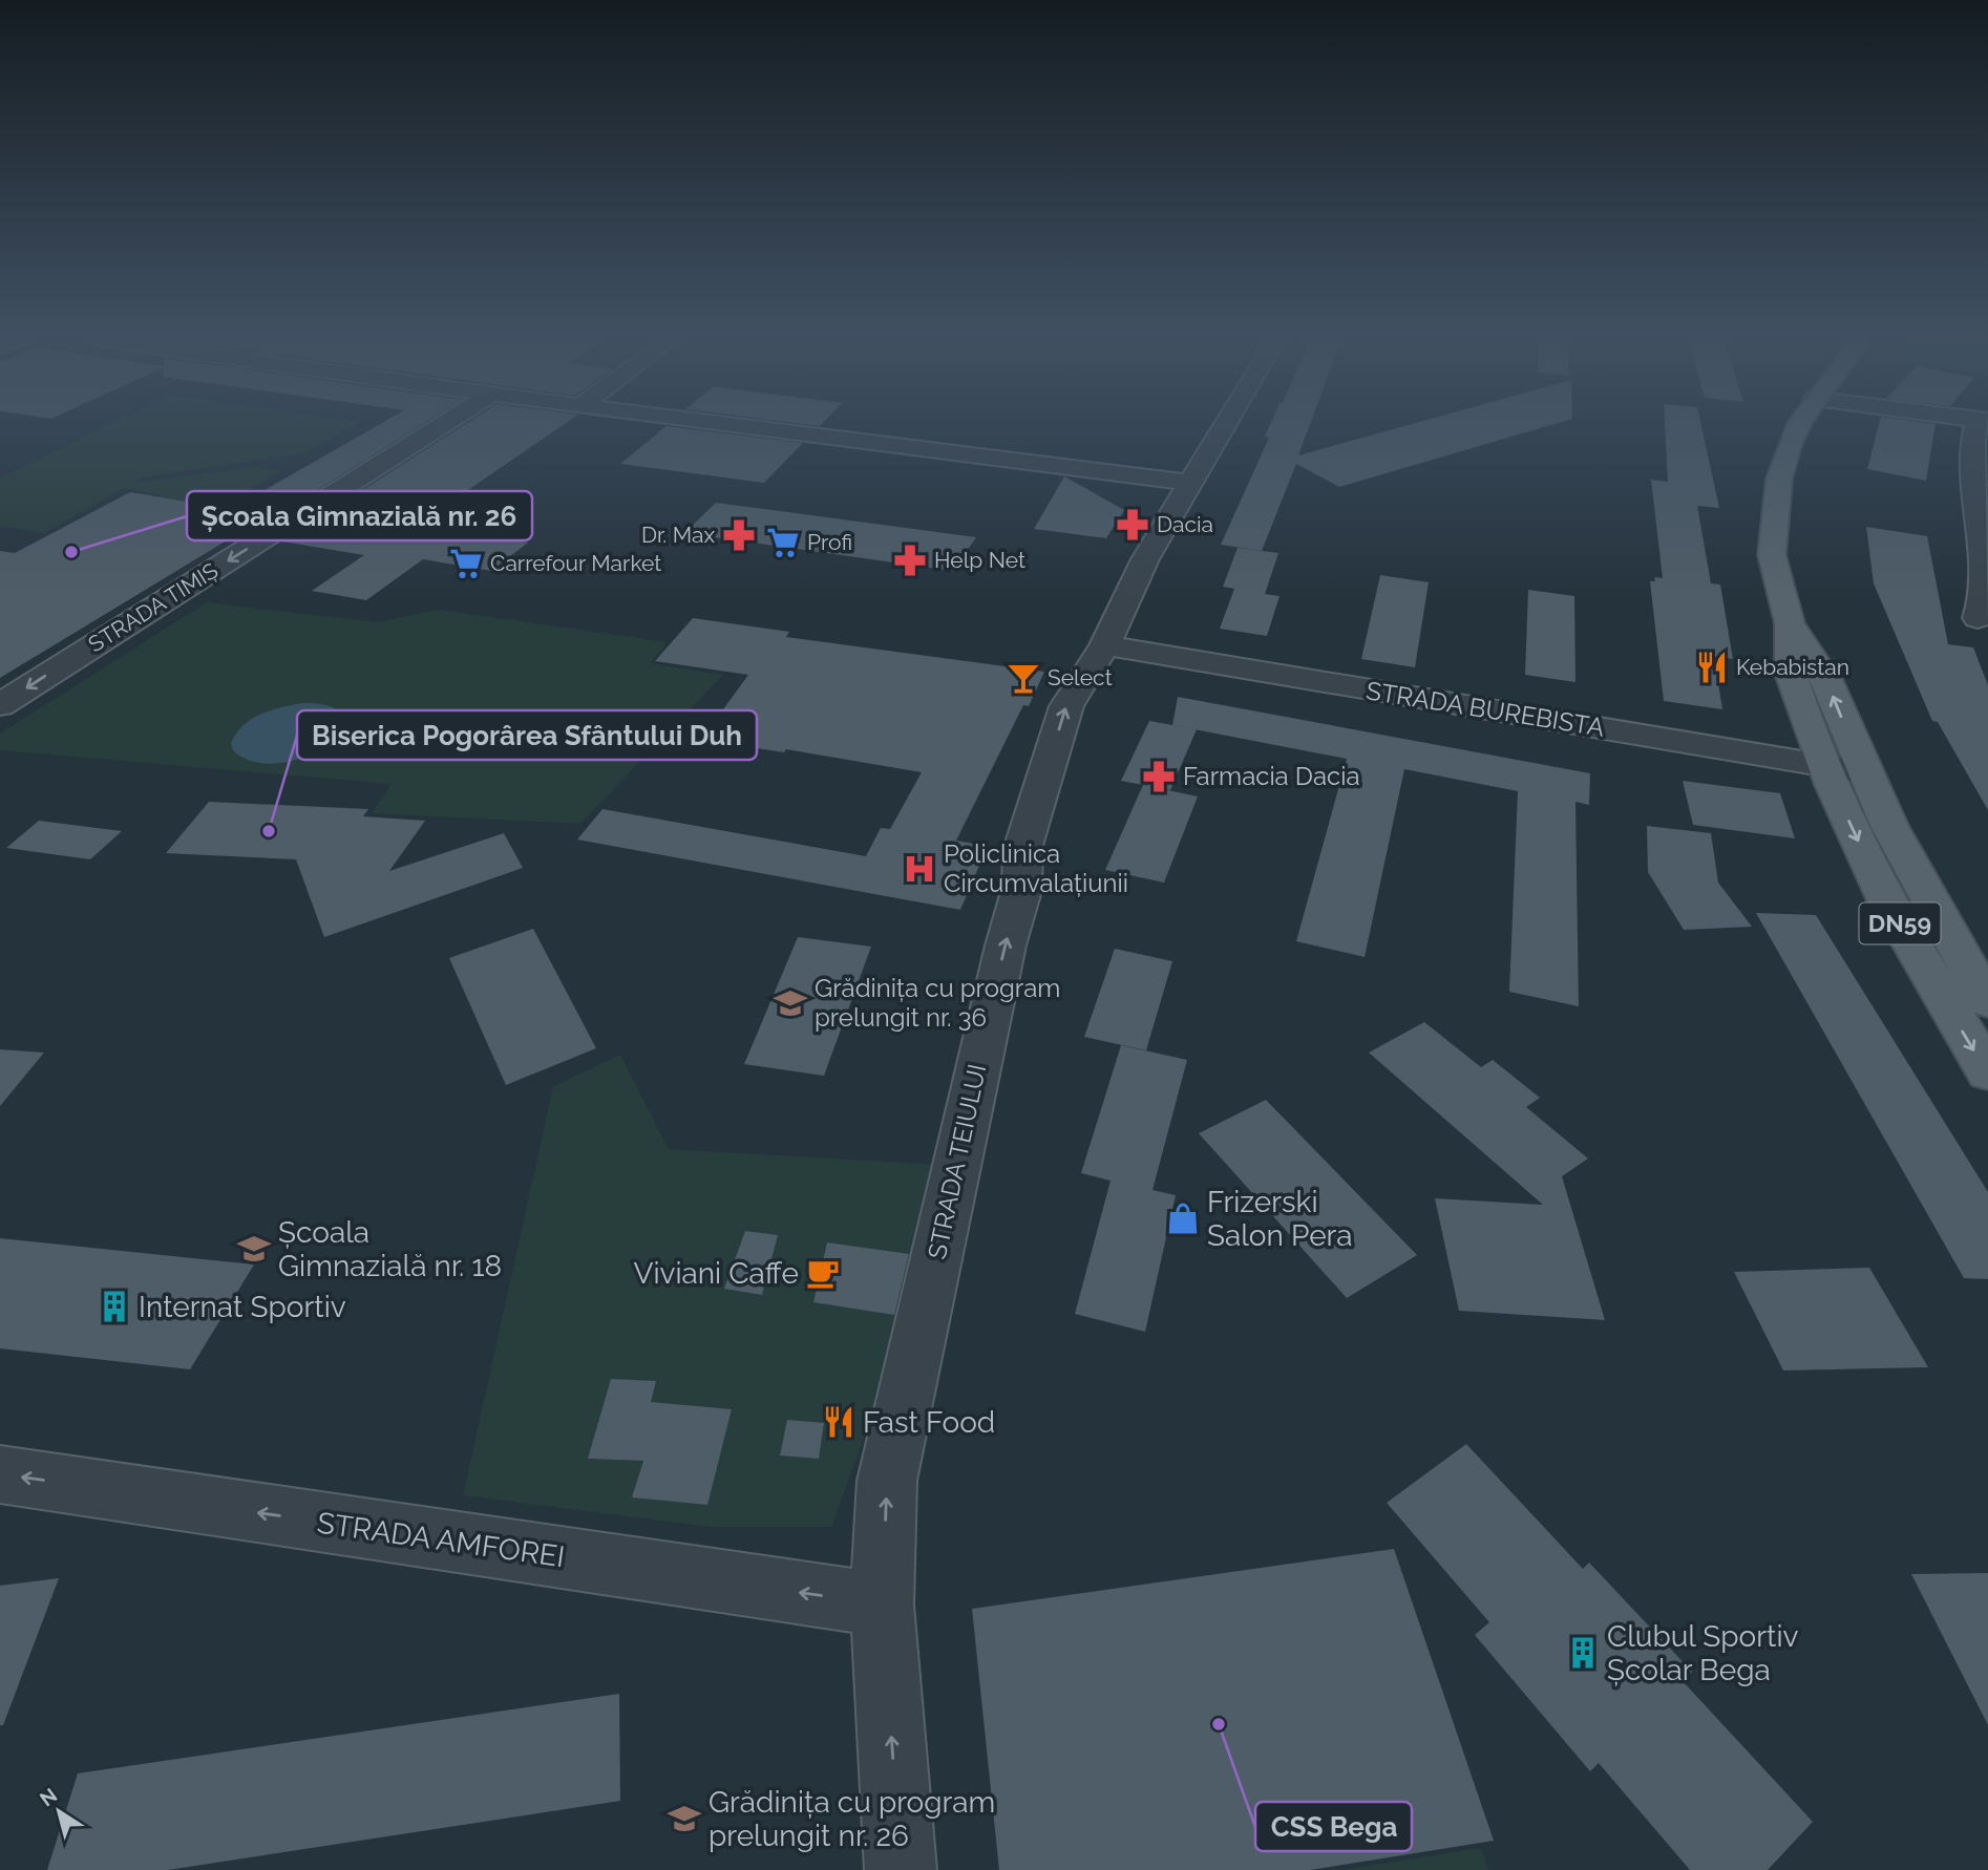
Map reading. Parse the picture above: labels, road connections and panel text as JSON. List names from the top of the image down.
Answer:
{
  "streets": {
    "main road": ["DN59"],
    "street": [
      "STRADA TIMIȘ",
      "STRADA BUREBISTA",
      "STRADA TEIULUI",
      "STRADA AMFOREI"
    ]
  },
  "crossings": [
    ["STRADA BUREBISTA", "DN59"],
    ["STRADA BUREBISTA", "STRADA TEIULUI"],
    ["STRADA TEIULUI", "STRADA AMFOREI"]
  ],
  "one_way": ["STRADA TIMIȘ", "STRADA TEIULUI", "STRADA AMFOREI"],
  "places": {
    "pharmacy": [
      "Dacia",
      "Dr. Max",
      "Help Net",
      "Farmacia Dacia"
    ],
    "supermarket": ["Profi", "Carrefour Market"],
    "other": ["Școala Gimnazială nr. 26", "Biserica Pogorârea Sfântului Duh", "CSS Bega"],
    "restaurant": ["Kebabistan", "Fast Food"],
    "bar": ["Select"],
    "hospital": ["Policlinica Circumvalațiunii"],
    "school or university": ["Grădinița cu program prelungit nr. 36", "Școala Gimnazială nr. 18", "Grădinița cu program prelungit nr. 26"],
    "shop": ["Frizerski Salon Pera"],
    "cafe": ["Viviani Caffe"],
    "building": ["Internat Sportiv", "Clubul Sportiv Școlar Bega"]
  },
  "north": "top left"
}
